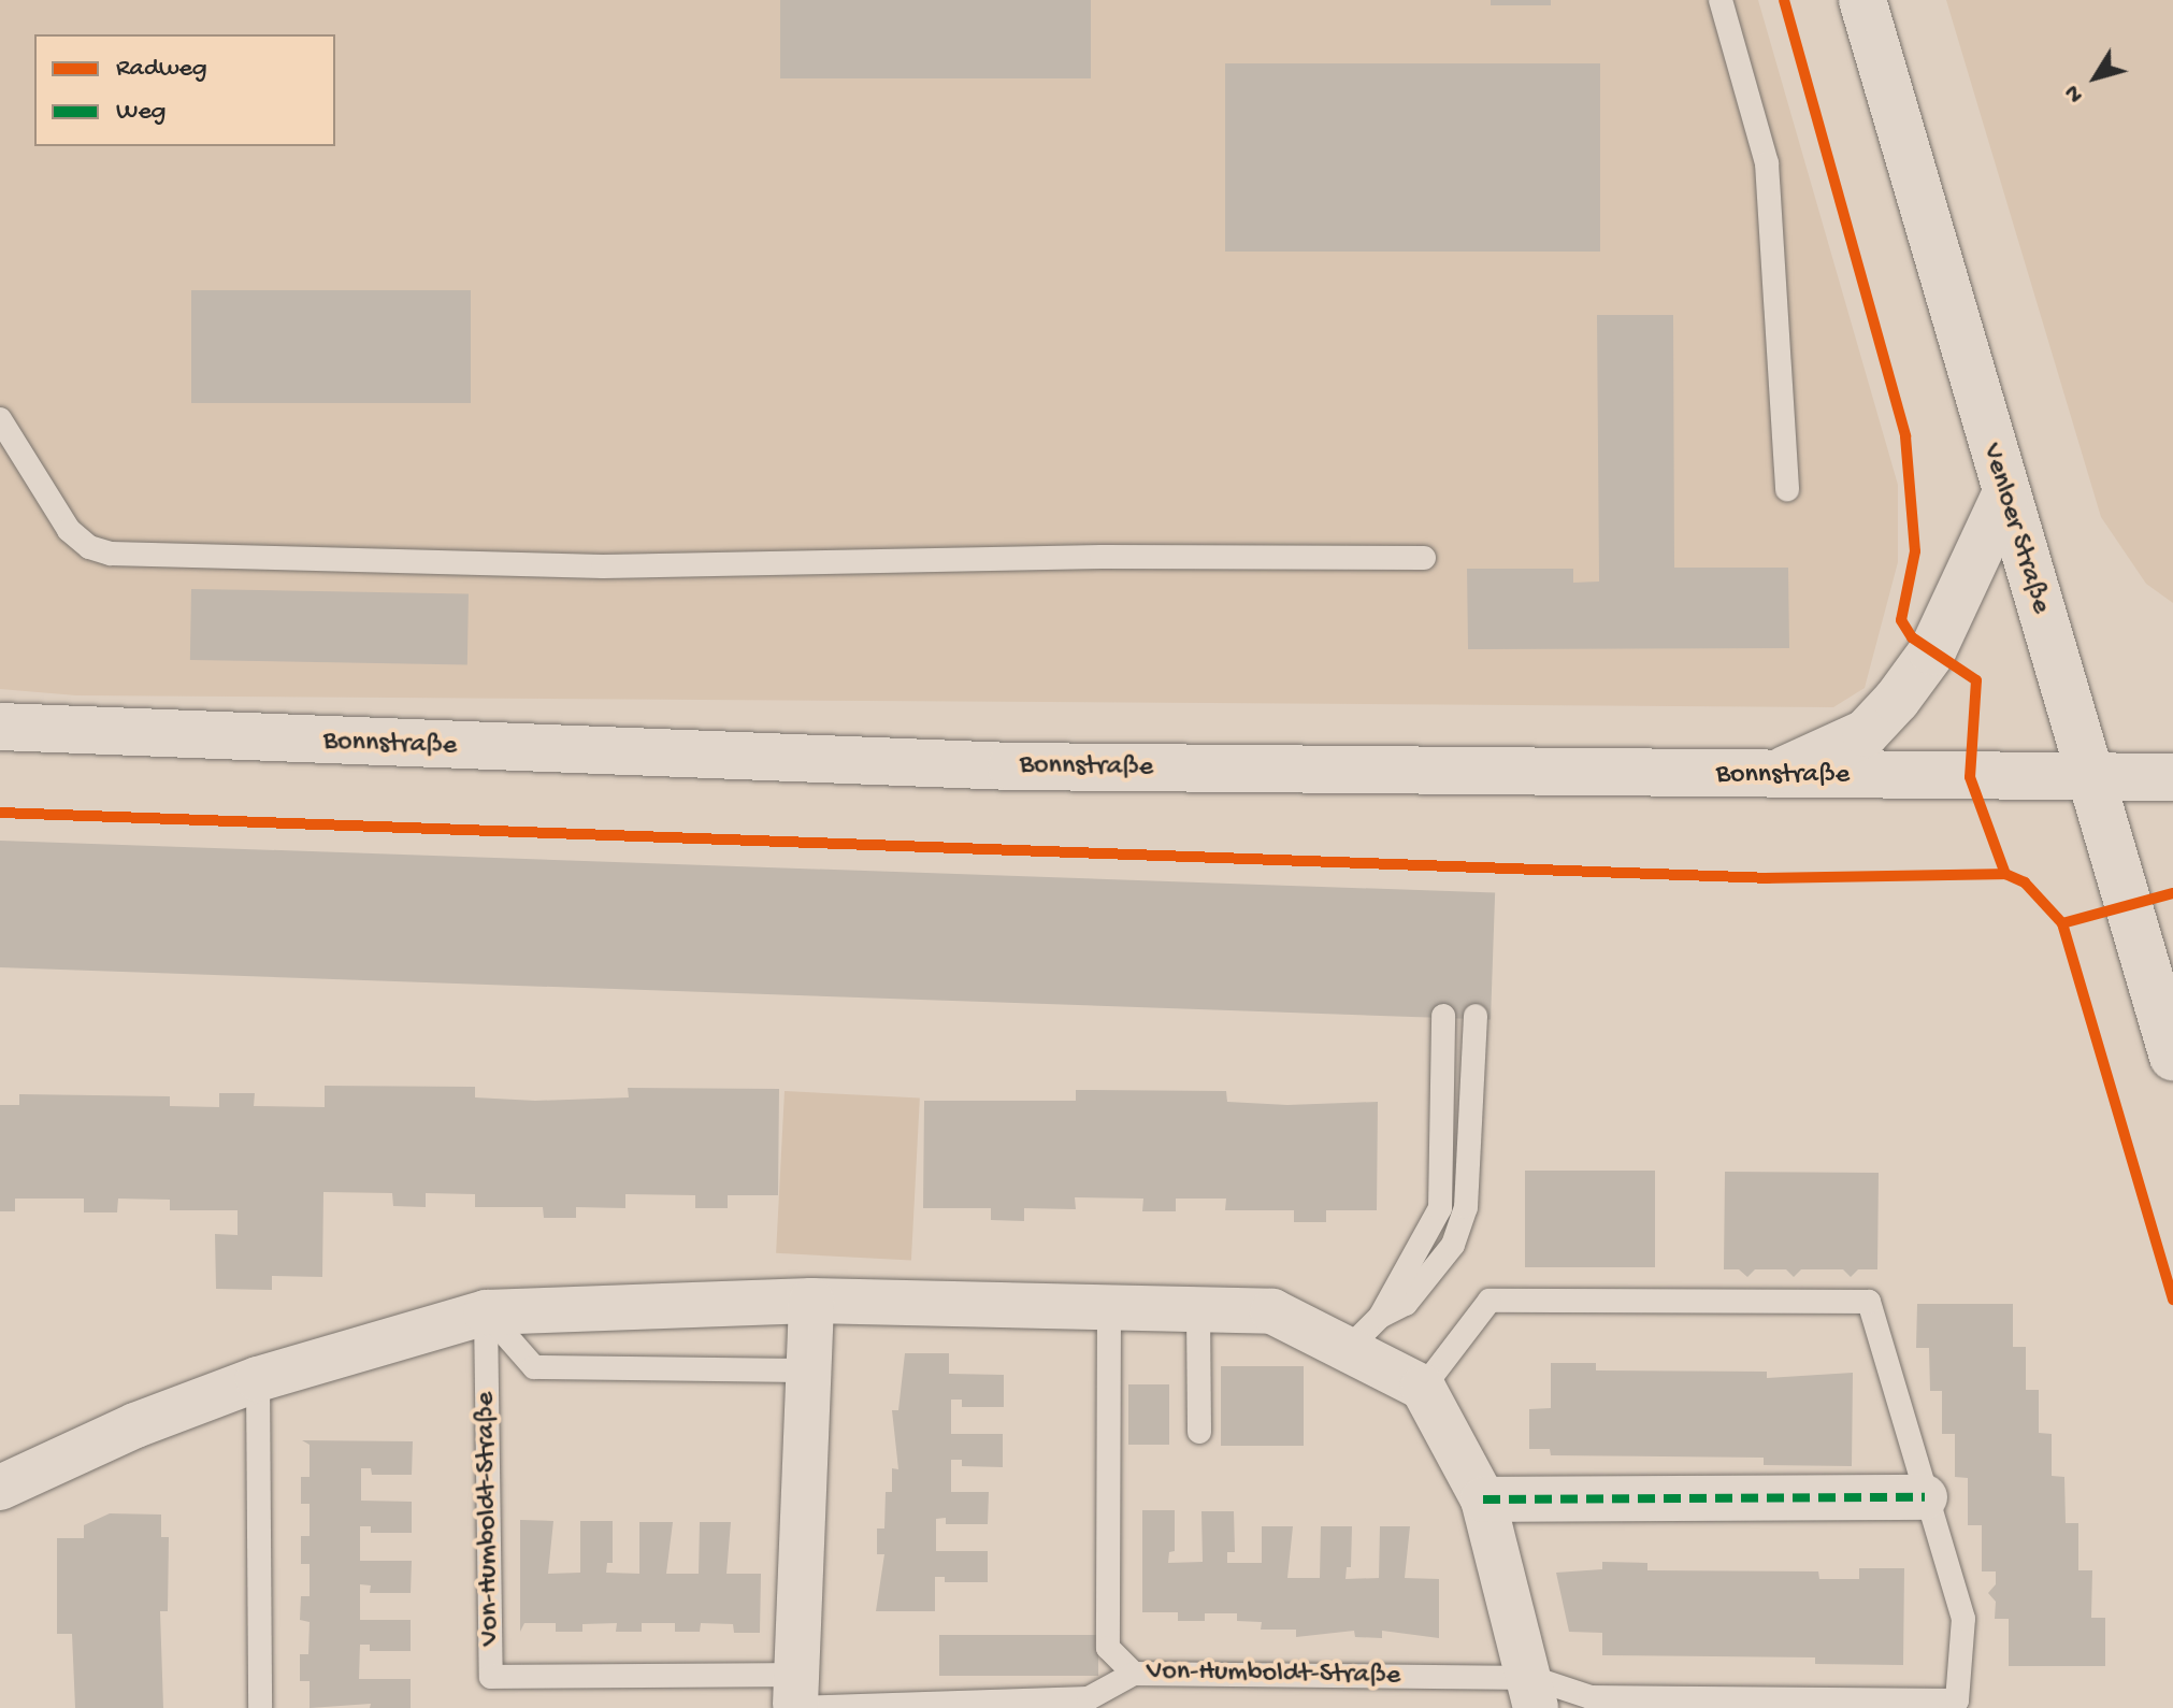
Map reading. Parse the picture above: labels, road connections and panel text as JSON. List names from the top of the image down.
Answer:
{
  "streets": {
    "main road": ["Venloer Straße", "Bonnstraße"],
    "lane": ["Von-Humboldt-Straße"]
  },
  "crossings": [
    ["Venloer Straße", "Bonnstraße"]
  ],
  "legend": ["Radweg", "Weg"],
  "north": "bottom left"
}
